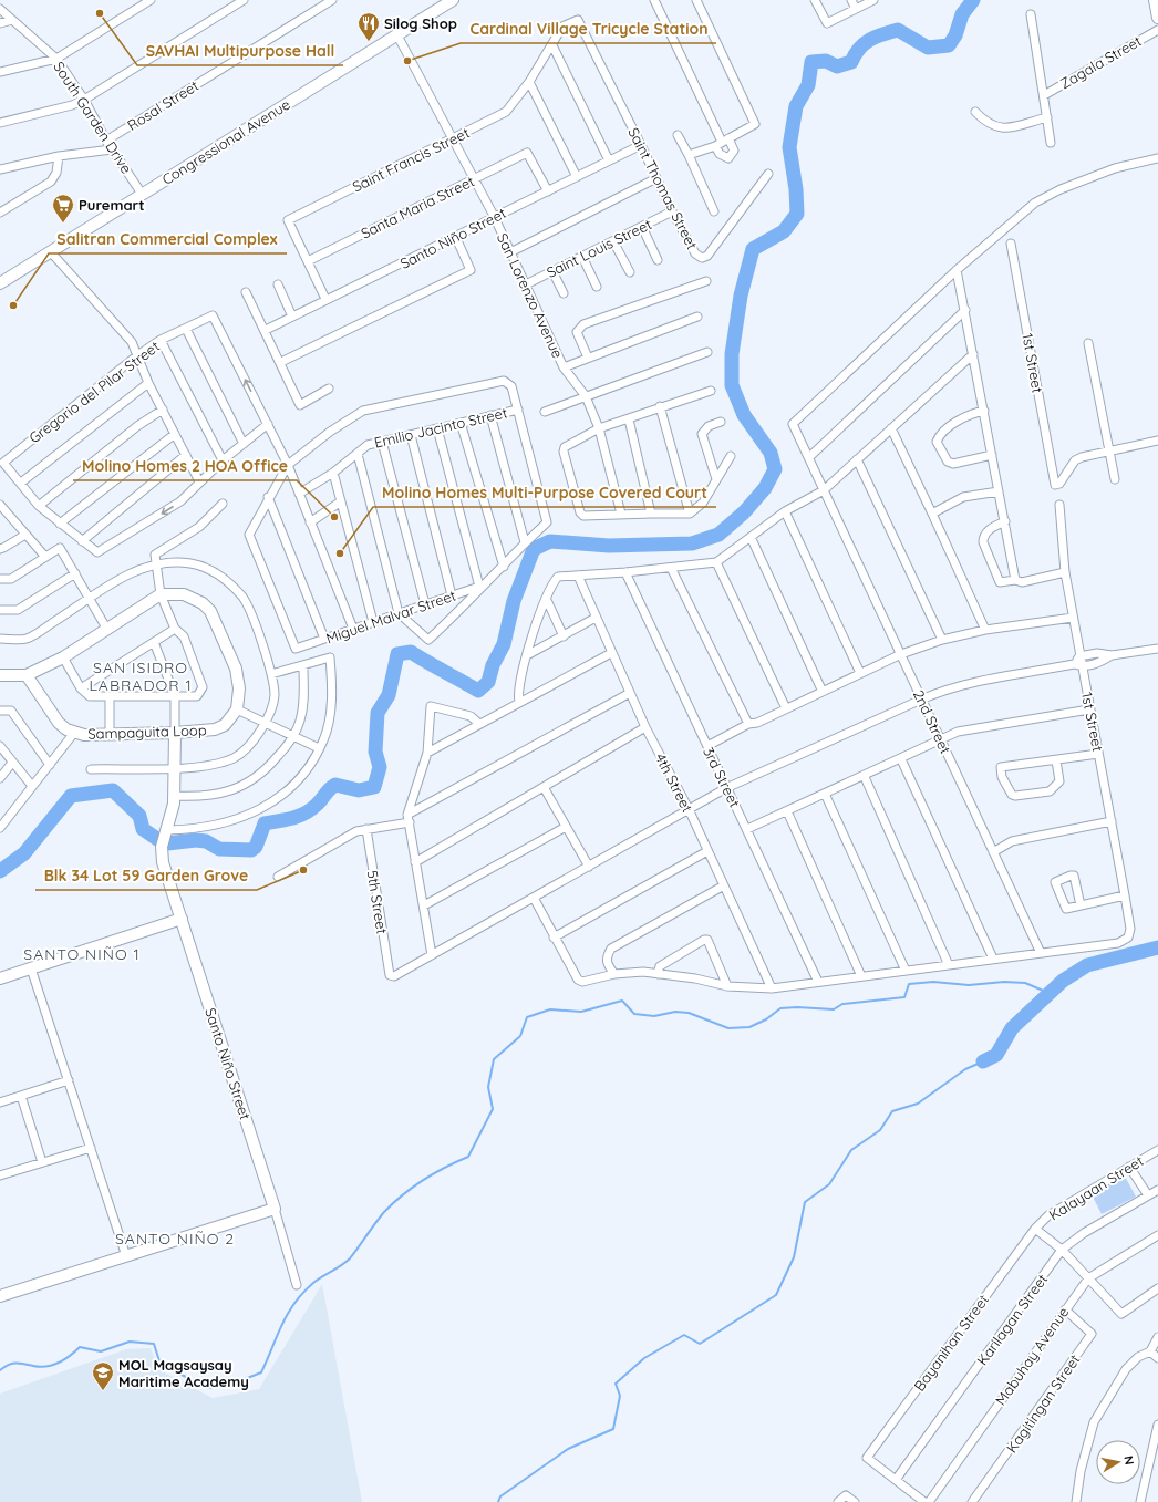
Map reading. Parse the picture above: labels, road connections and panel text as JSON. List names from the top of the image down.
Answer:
{
  "streets": {
    "street": [
      "Zagala Street",
      "Rosal Street",
      "South Garden Drive",
      "Congressional Avenue",
      "Saint Francis Street",
      "Saint Thomas Street",
      "Santa Maria Street",
      "Santo Niño Street",
      "Saint Louis Street",
      "San Lorenzo Avenue",
      "1st Street",
      "Gregorio del Pilar Street",
      "Emilio Jacinto Street",
      "Miguel Malvar Street",
      "2nd Street",
      "Sampaguita Loop",
      "3rd Street",
      "4th Street",
      "5th Street",
      "Kalayaan Street",
      "Karilagan Street",
      "Bayanihan Street",
      "Mabuhay Avenue",
      "Kagitingan Street"
    ]
  },
  "crossings": [
    ["Rosal Street", "South Garden Drive"],
    ["South Garden Drive", "Congressional Avenue"],
    ["Congressional Avenue", "San Lorenzo Avenue"],
    ["Saint Francis Street", "Saint Thomas Street"],
    ["Saint Francis Street", "Santa Maria Street"],
    ["Saint Francis Street", "Santo Niño Street"],
    ["Saint Francis Street", "San Lorenzo Avenue"],
    ["Saint Thomas Street", "Santo Niño Street"],
    ["Saint Thomas Street", "Saint Louis Street"],
    ["Santa Maria Street", "Santo Niño Street"],
    ["Santa Maria Street", "San Lorenzo Avenue"],
    ["Santo Niño Street", "San Lorenzo Avenue"],
    ["Saint Louis Street", "San Lorenzo Avenue"],
    ["1st Street", "2nd Street"],
    ["Kalayaan Street", "Bayanihan Street"],
    ["Karilagan Street", "Bayanihan Street"],
    ["Mabuhay Avenue", "Kagitingan Street"]
  ],
  "districts": ["SAN ISIDRO LABRADOR 1", "SANTO NIÑO 1", "SANTO NIÑO 2"],
  "places": {
    "other": [
      "SAVHAI Multipurpose Hall",
      "Cardinal Village Tricycle Station",
      "Salitran Commercial Complex",
      "Molino Homes 2 HOA Office",
      "Molino Homes Multi-Purpose Covered Court",
      "Blk 34 Lot 59 Garden Grove"
    ],
    "restaurant": ["Silog Shop"],
    "supermarket": ["Puremart"],
    "school or university": ["MOL Magsaysay Maritime Academy"]
  },
  "north": "right"
}
